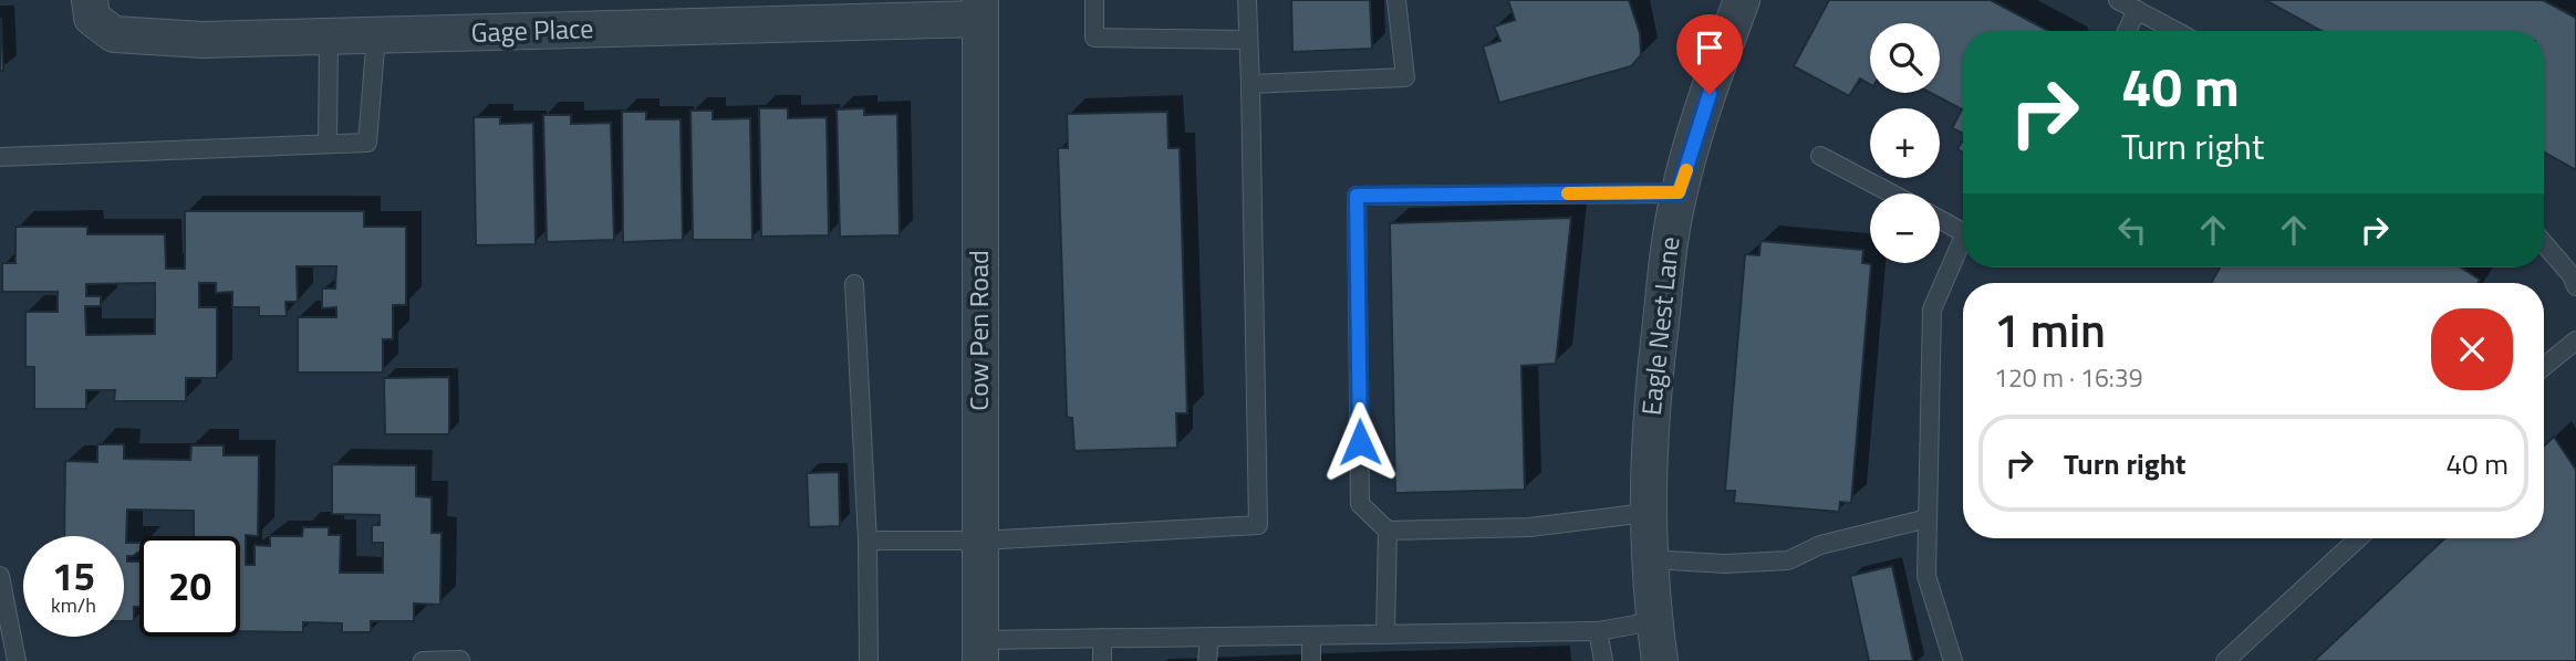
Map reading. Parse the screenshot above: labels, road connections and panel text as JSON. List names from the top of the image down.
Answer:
{
  "streets": {
    "street": ["Gage Place", "Eagle Nest Lane", "Cow Pen Road"]
  },
  "crossings": [
    ["Gage Place", "Cow Pen Road"]
  ],
  "page": {
    "map_buttons": ["+", "−"],
    "turn": ["40 m", "Turn right"],
    "heading": ["1 min", "120 m · 16:39"],
    "list": [
      {
        "name": "Turn right",
        "value": "40 m"
      }
    ],
    "speed": "15 km/h",
    "limit": "20"
  }
}
